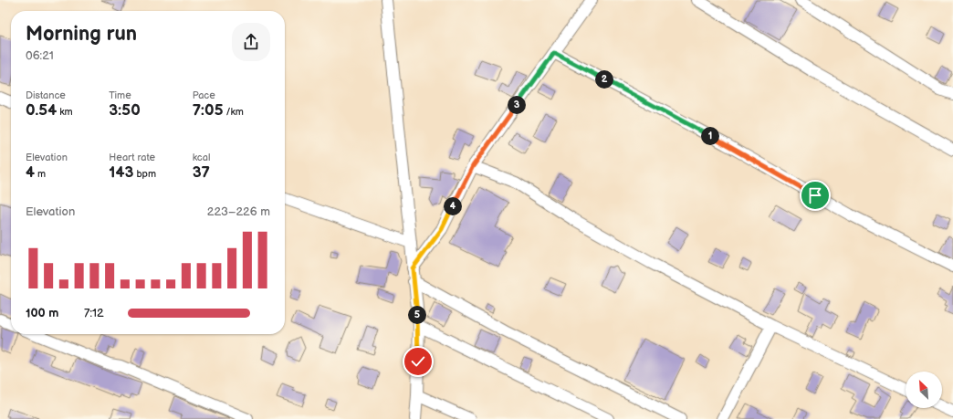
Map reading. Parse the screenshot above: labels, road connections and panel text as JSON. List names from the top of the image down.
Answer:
{
  "north": "top left",
  "page": {
    "heading": ["Morning run", "06:21"],
    "pins": [
      "2",
      "3",
      "1",
      "4",
      "5"
    ],
    "stats": [
      ["Distance", "0.54 km"],
      ["Time", "3:50"],
      ["Pace", "7:05 /km"],
      ["Elevation", "4 m"],
      ["Heart rate", "143 bpm"],
      ["kcal", "37"]
    ],
    "chart": ["Elevation", "223–226 m"],
    "list": [
      {
        "name": "100 m",
        "note": "7:12"
      }
    ]
  }
}
